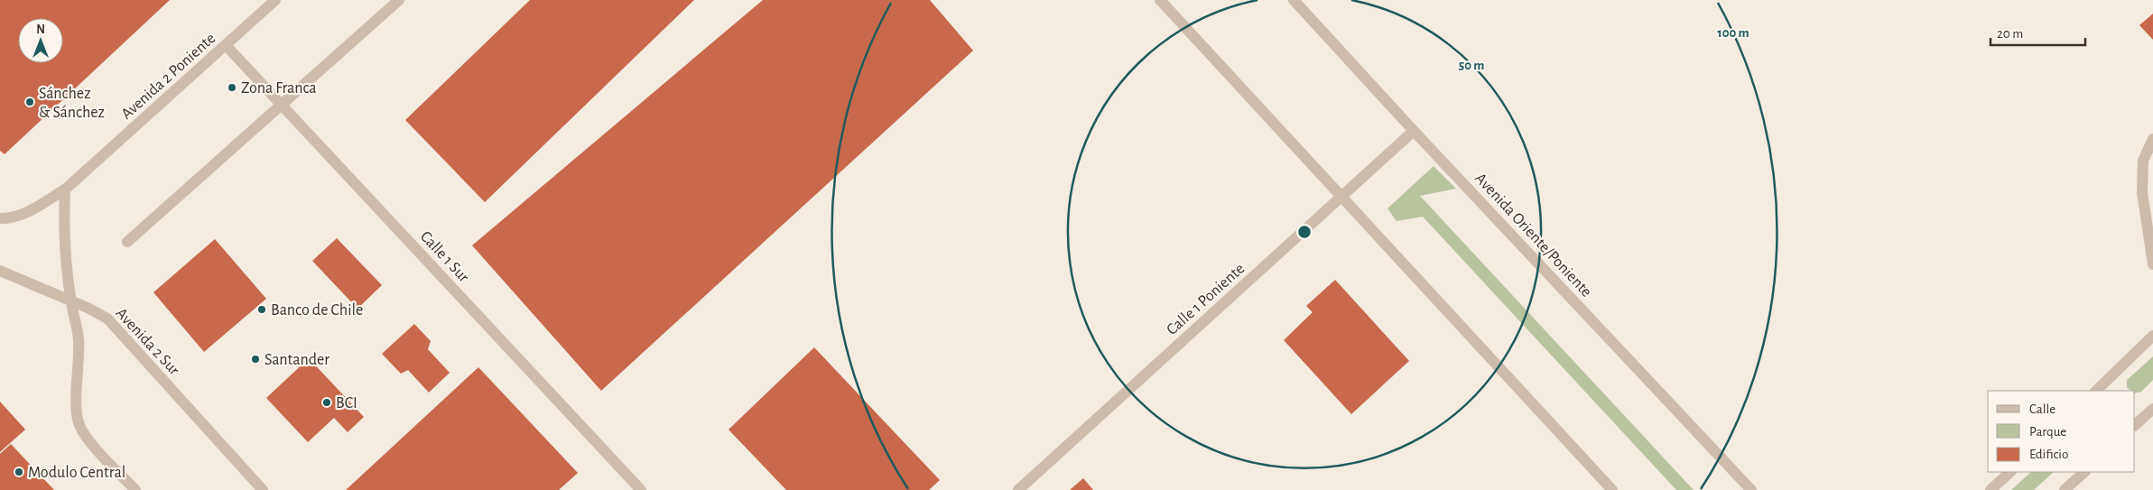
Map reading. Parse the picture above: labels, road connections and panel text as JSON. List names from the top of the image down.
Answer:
{
  "streets": {
    "street": [
      "Avenida 2 Poniente",
      "Avenida Oriente/Poniente",
      "Calle 1 Sur",
      "Calle 1 Poniente",
      "Avenida 2 Sur"
    ]
  },
  "crossings": [
    ["Avenida 2 Poniente", "Calle 1 Sur"],
    ["Avenida Oriente/Poniente", "Calle 1 Poniente"]
  ],
  "places": [
    "Zona Franca",
    "Sánchez & Sánchez",
    "Banco de Chile",
    "Santander",
    "BCI",
    "Modulo Central"
  ],
  "legend": ["Calle", "Parque", "Edificio"],
  "scale_bar": "20 m",
  "north": "top",
  "rings": ["100 m", "50 m"]
}
